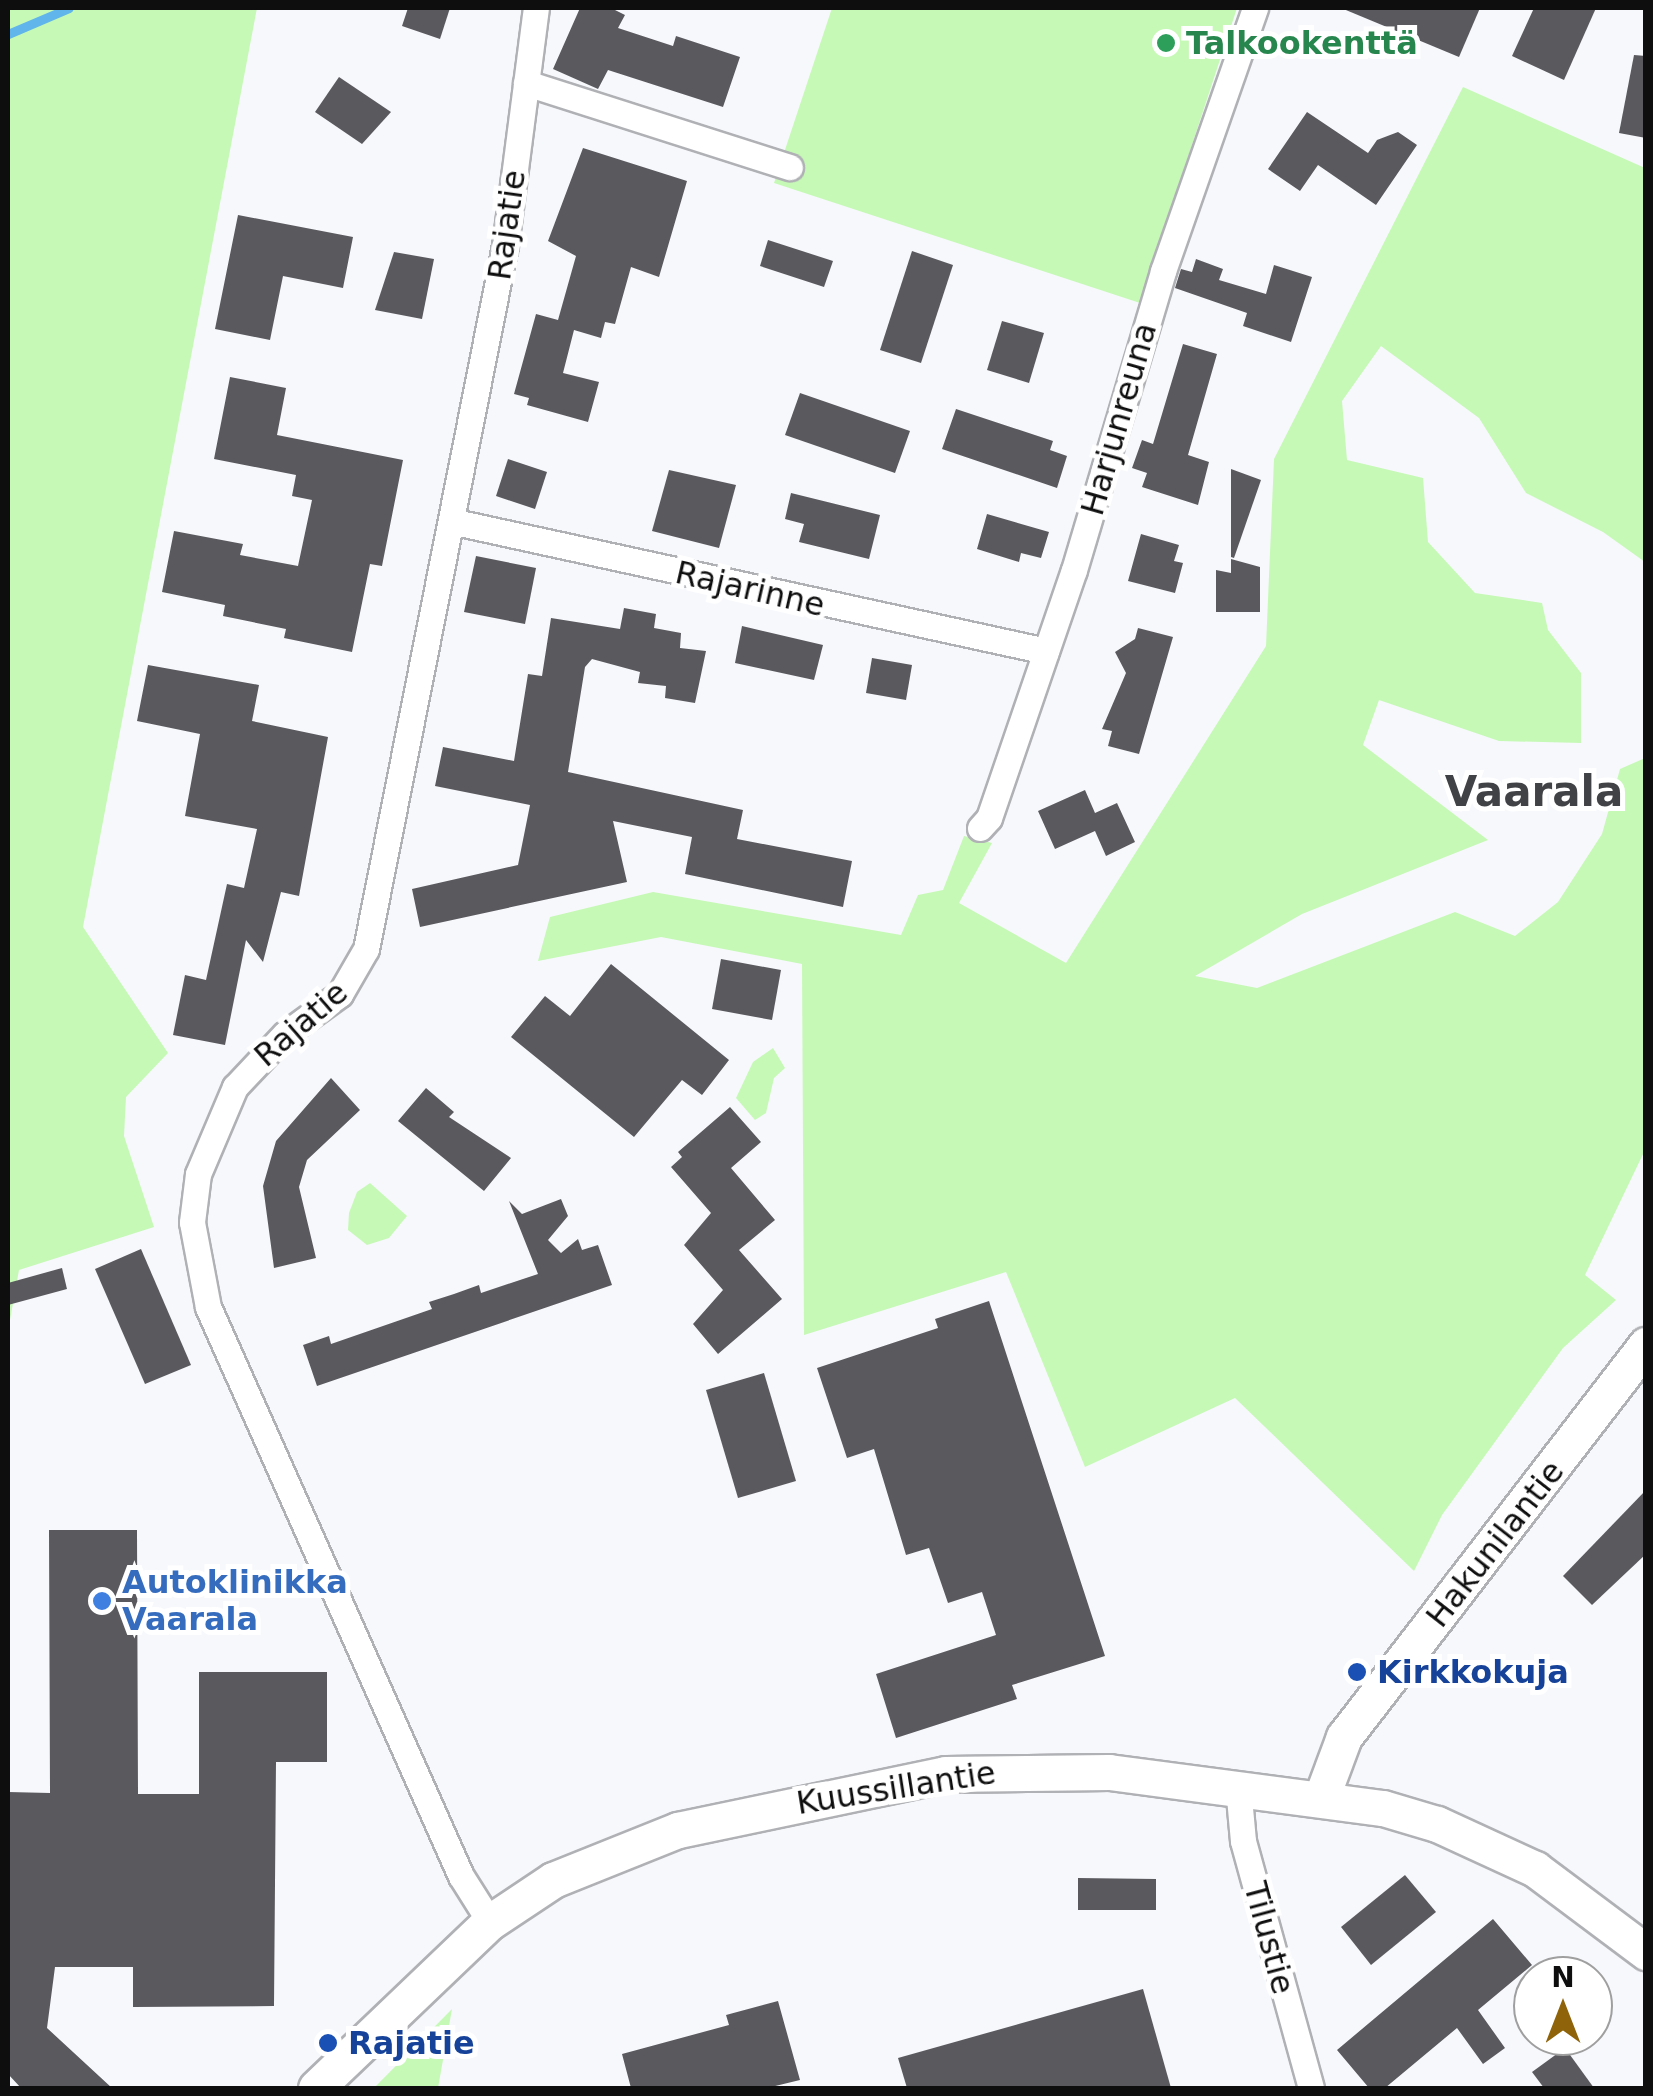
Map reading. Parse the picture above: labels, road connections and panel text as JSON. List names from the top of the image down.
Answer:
{
  "streets": {
    "main road": ["Hakunilantie", "Kuussillantie"],
    "street": [
      "Rajatie",
      "Harjunreuna",
      "Rajarinne",
      "Tilustie"
    ]
  },
  "crossings": [
    ["Rajatie", "Rajarinne"],
    ["Rajatie", "Kuussillantie"],
    ["Harjunreuna", "Rajarinne"],
    ["Hakunilantie", "Kuussillantie"],
    ["Kuussillantie", "Tilustie"]
  ],
  "districts": ["Vaarala"],
  "places": [
    "Talkookenttä",
    "Autoklinikka Vaarala",
    "Kirkkokuja",
    "Rajatie"
  ],
  "north": "top"
}
